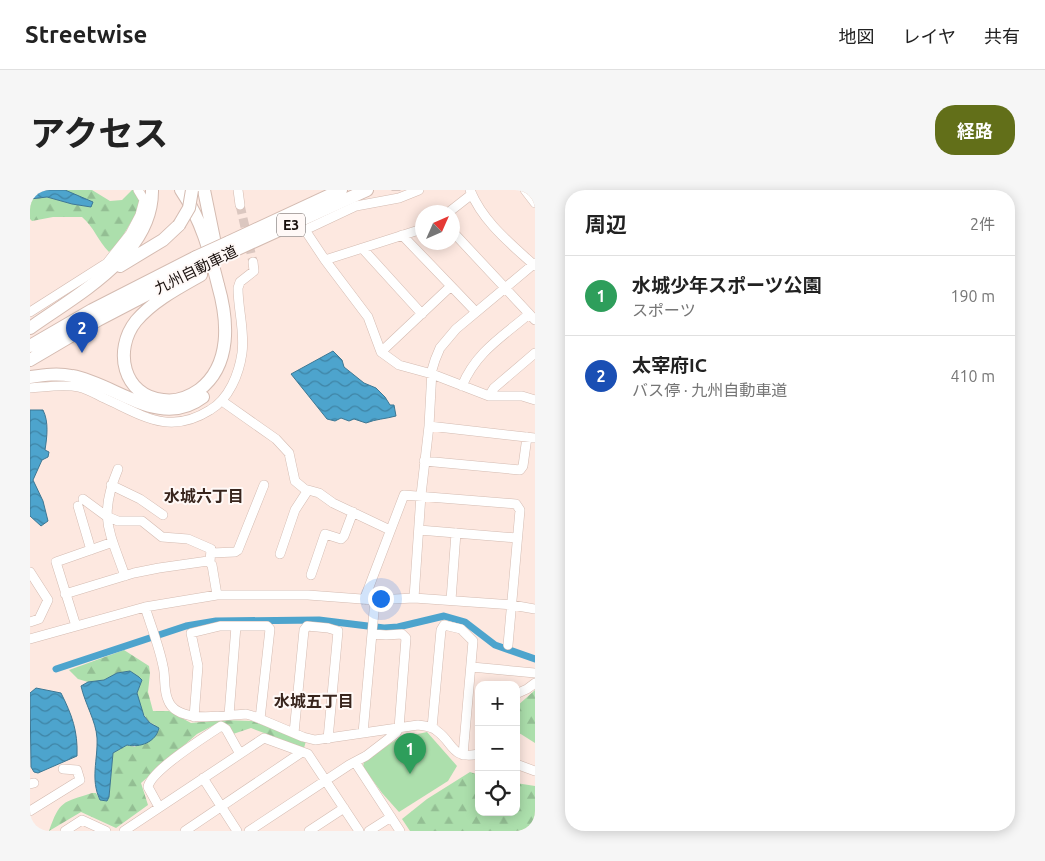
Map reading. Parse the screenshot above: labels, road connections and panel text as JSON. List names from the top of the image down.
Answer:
{
  "streets": {
    "highway": ["E3", "九州自動車道"]
  },
  "districts": ["水城六丁目", "水城五丁目"],
  "north": "top right",
  "page": {
    "header": "Streetwise",
    "nav": ["地図", "レイヤ", "共有"],
    "title": "アクセス",
    "buttons": "経路",
    "heading": ["周辺", "2件"],
    "list": [
      {
        "mark": "1",
        "name": "水城少年スポーツ公園",
        "note": "スポーツ",
        "value": "190 m"
      },
      {
        "mark": "2",
        "name": "太宰府IC",
        "note": "バス停 · 九州自動車道",
        "value": "410 m"
      }
    ],
    "pins": ["2", "1"],
    "map_buttons": ["+", "−"]
  }
}
